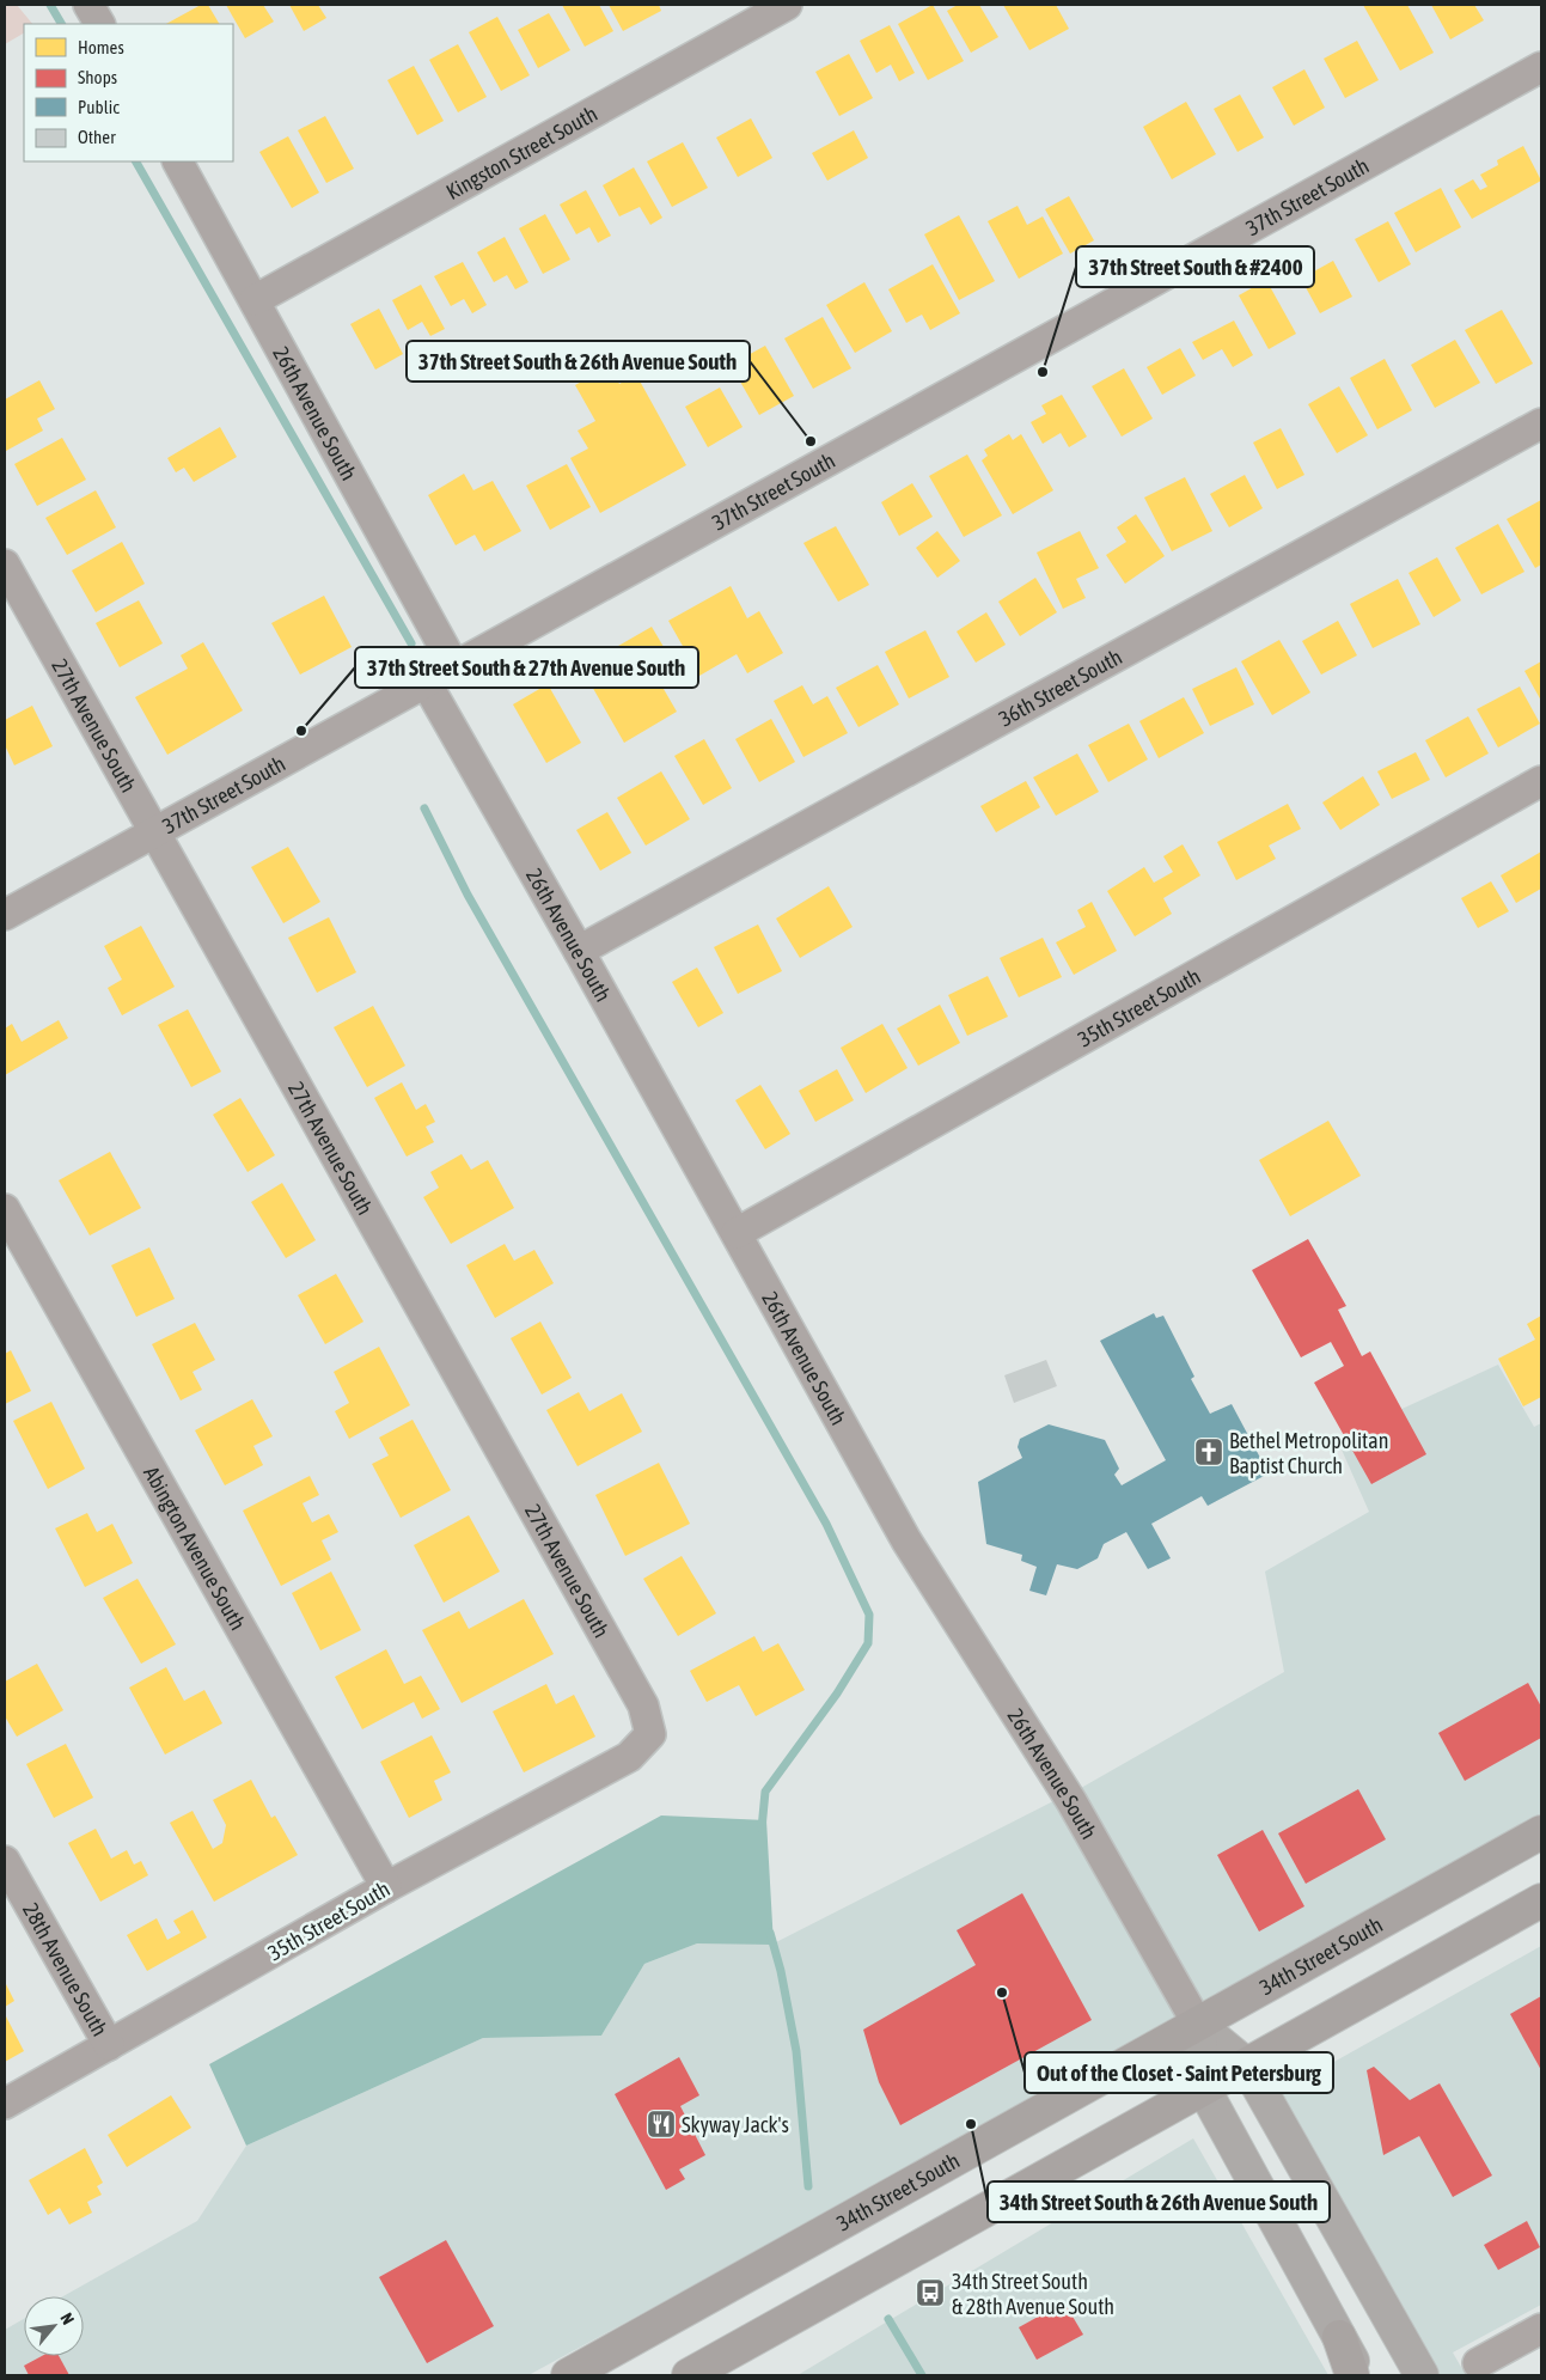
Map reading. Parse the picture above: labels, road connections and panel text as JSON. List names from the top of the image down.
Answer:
{
  "streets": {
    "highway": ["34th Street South"],
    "main road": ["26th Avenue South"],
    "street": [
      "Kingston Street South",
      "37th Street South",
      "36th Street South",
      "27th Avenue South",
      "35th Street South",
      "Abington Avenue South",
      "28th Avenue South"
    ]
  },
  "crossings": [
    ["Kingston Street South", "26th Avenue South"],
    ["37th Street South", "26th Avenue South"],
    ["37th Street South", "27th Avenue South"],
    ["26th Avenue South", "36th Street South"],
    ["26th Avenue South", "35th Street South"],
    ["26th Avenue South", "34th Street South"],
    ["27th Avenue South", "35th Street South"],
    ["35th Street South", "Abington Avenue South"],
    ["35th Street South", "28th Avenue South"]
  ],
  "places": {
    "other": [
      "37th Street South & #2400",
      "37th Street South & 26th Avenue South",
      "37th Street South & 27th Avenue South",
      "Out of the Closet - Saint Petersburg",
      "34th Street South & 26th Avenue South"
    ],
    "church": ["Bethel Metropolitan Baptist Church"],
    "restaurant": ["Skyway Jack's"],
    "bus stop": ["34th Street South & 28th Avenue South"]
  },
  "legend": [
    "Homes",
    "Shops",
    "Public",
    "Other"
  ],
  "north": "top right"
}
